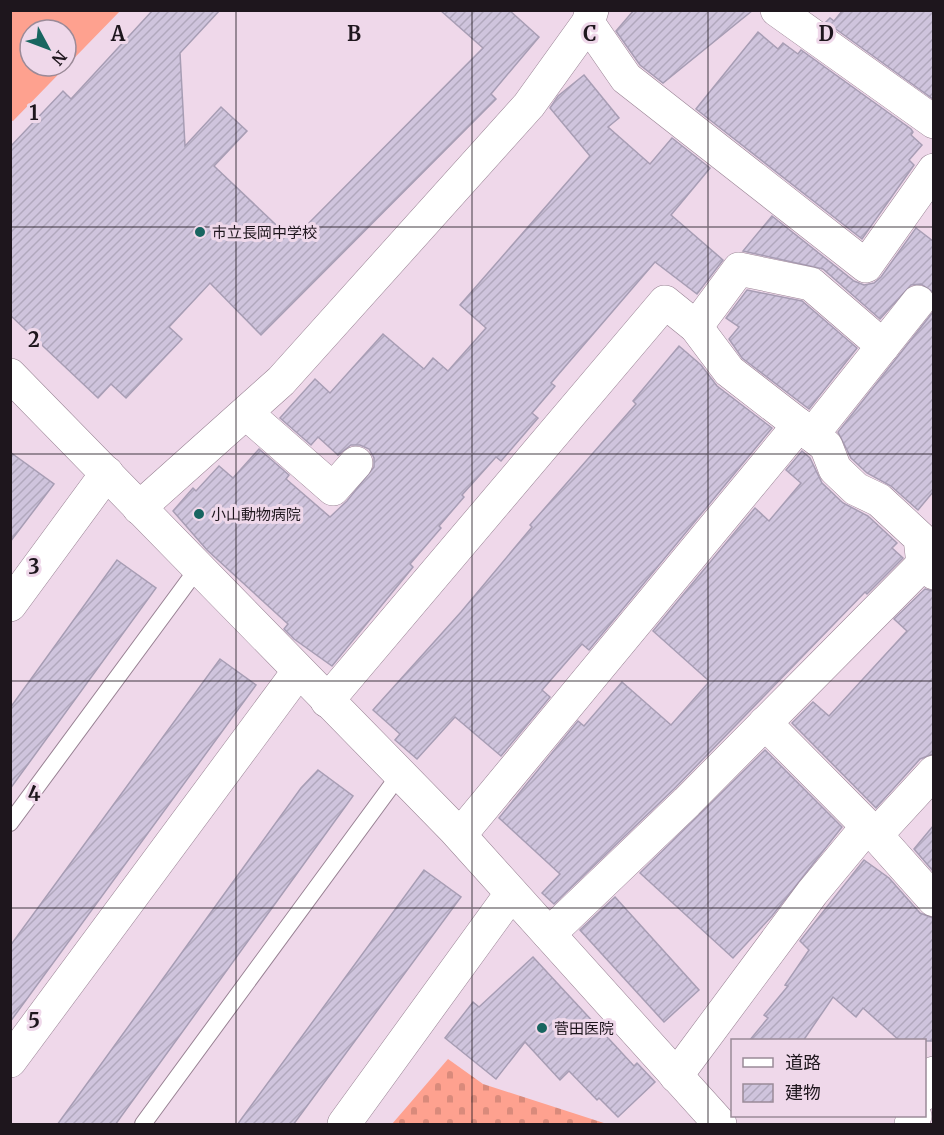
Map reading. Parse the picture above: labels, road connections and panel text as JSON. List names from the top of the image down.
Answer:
{
  "places": ["市立長岡中学校", "小山動物病院", "菅田医院"],
  "legend": ["道路", "建物"],
  "north": "bottom right",
  "grid": {
    "columns": [
      "A",
      "B",
      "C",
      "D"
    ],
    "rows": [
      "1",
      "2",
      "3",
      "4",
      "5"
    ]
  }
}
